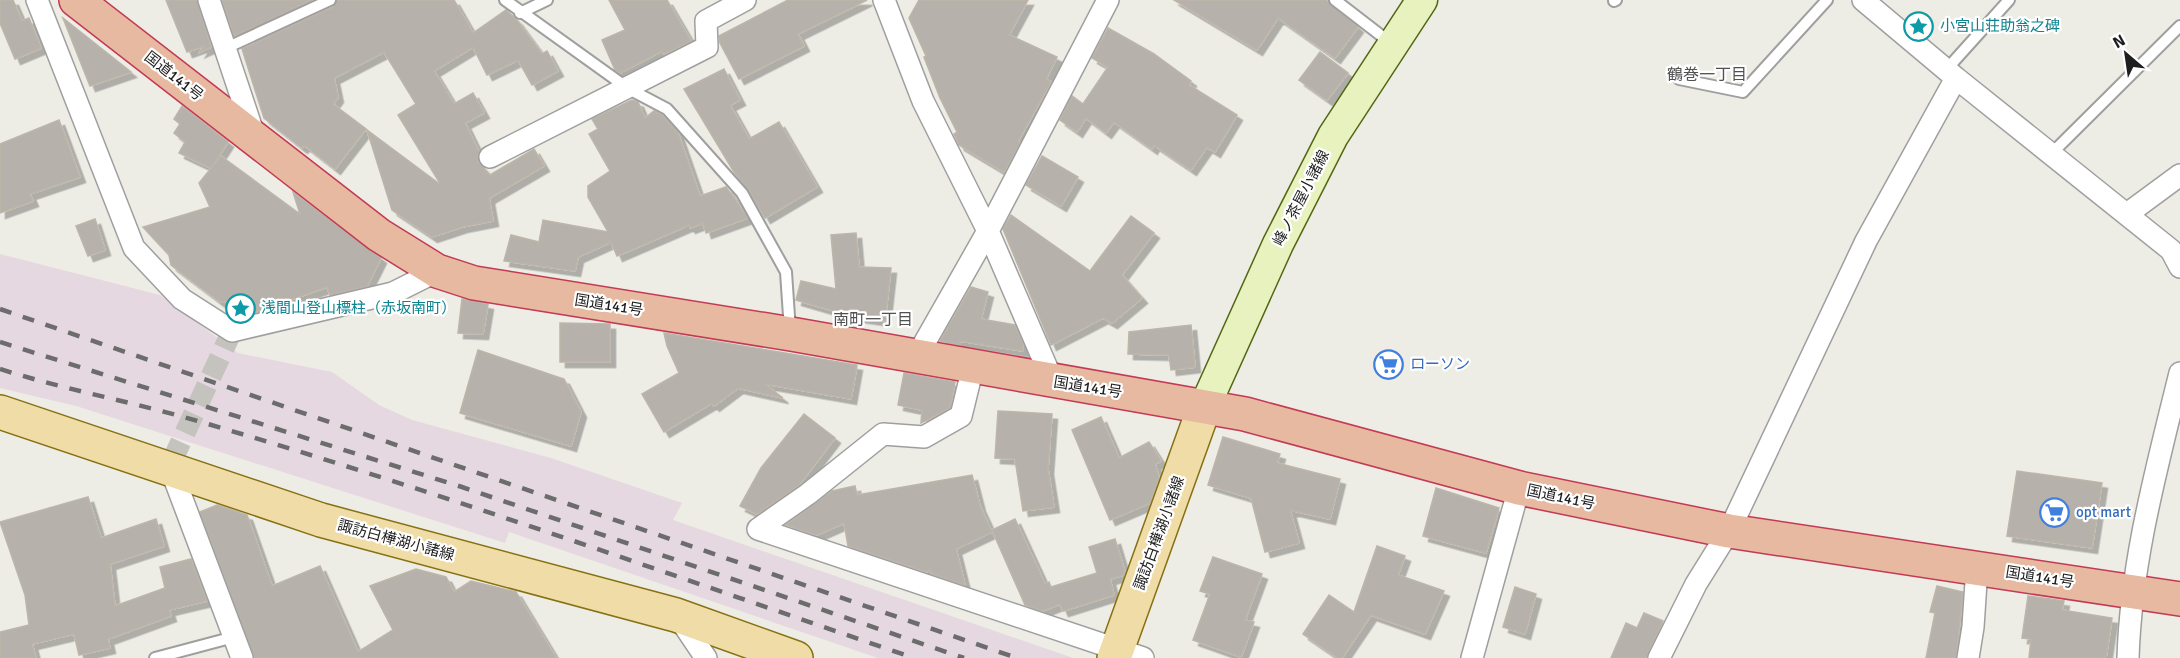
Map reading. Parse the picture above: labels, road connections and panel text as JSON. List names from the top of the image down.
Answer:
{
  "streets": {
    "highway": ["国道141号"],
    "main road": ["峰ノ茶屋小諸線", "諏訪白樺湖小諸線"]
  },
  "crossings": [
    ["国道141号", "峰ノ茶屋小諸線"],
    ["国道141号", "諏訪白樺湖小諸線"],
    ["峰ノ茶屋小諸線", "諏訪白樺湖小諸線"]
  ],
  "districts": ["鶴巻一丁目", "南町一丁目"],
  "places": {
    "place": ["小宮山荘助翁之碑", "浅間山登山標柱（赤坂南町）"],
    "supermarket": ["ローソン", "opt mart"]
  },
  "north": "top left"
}
